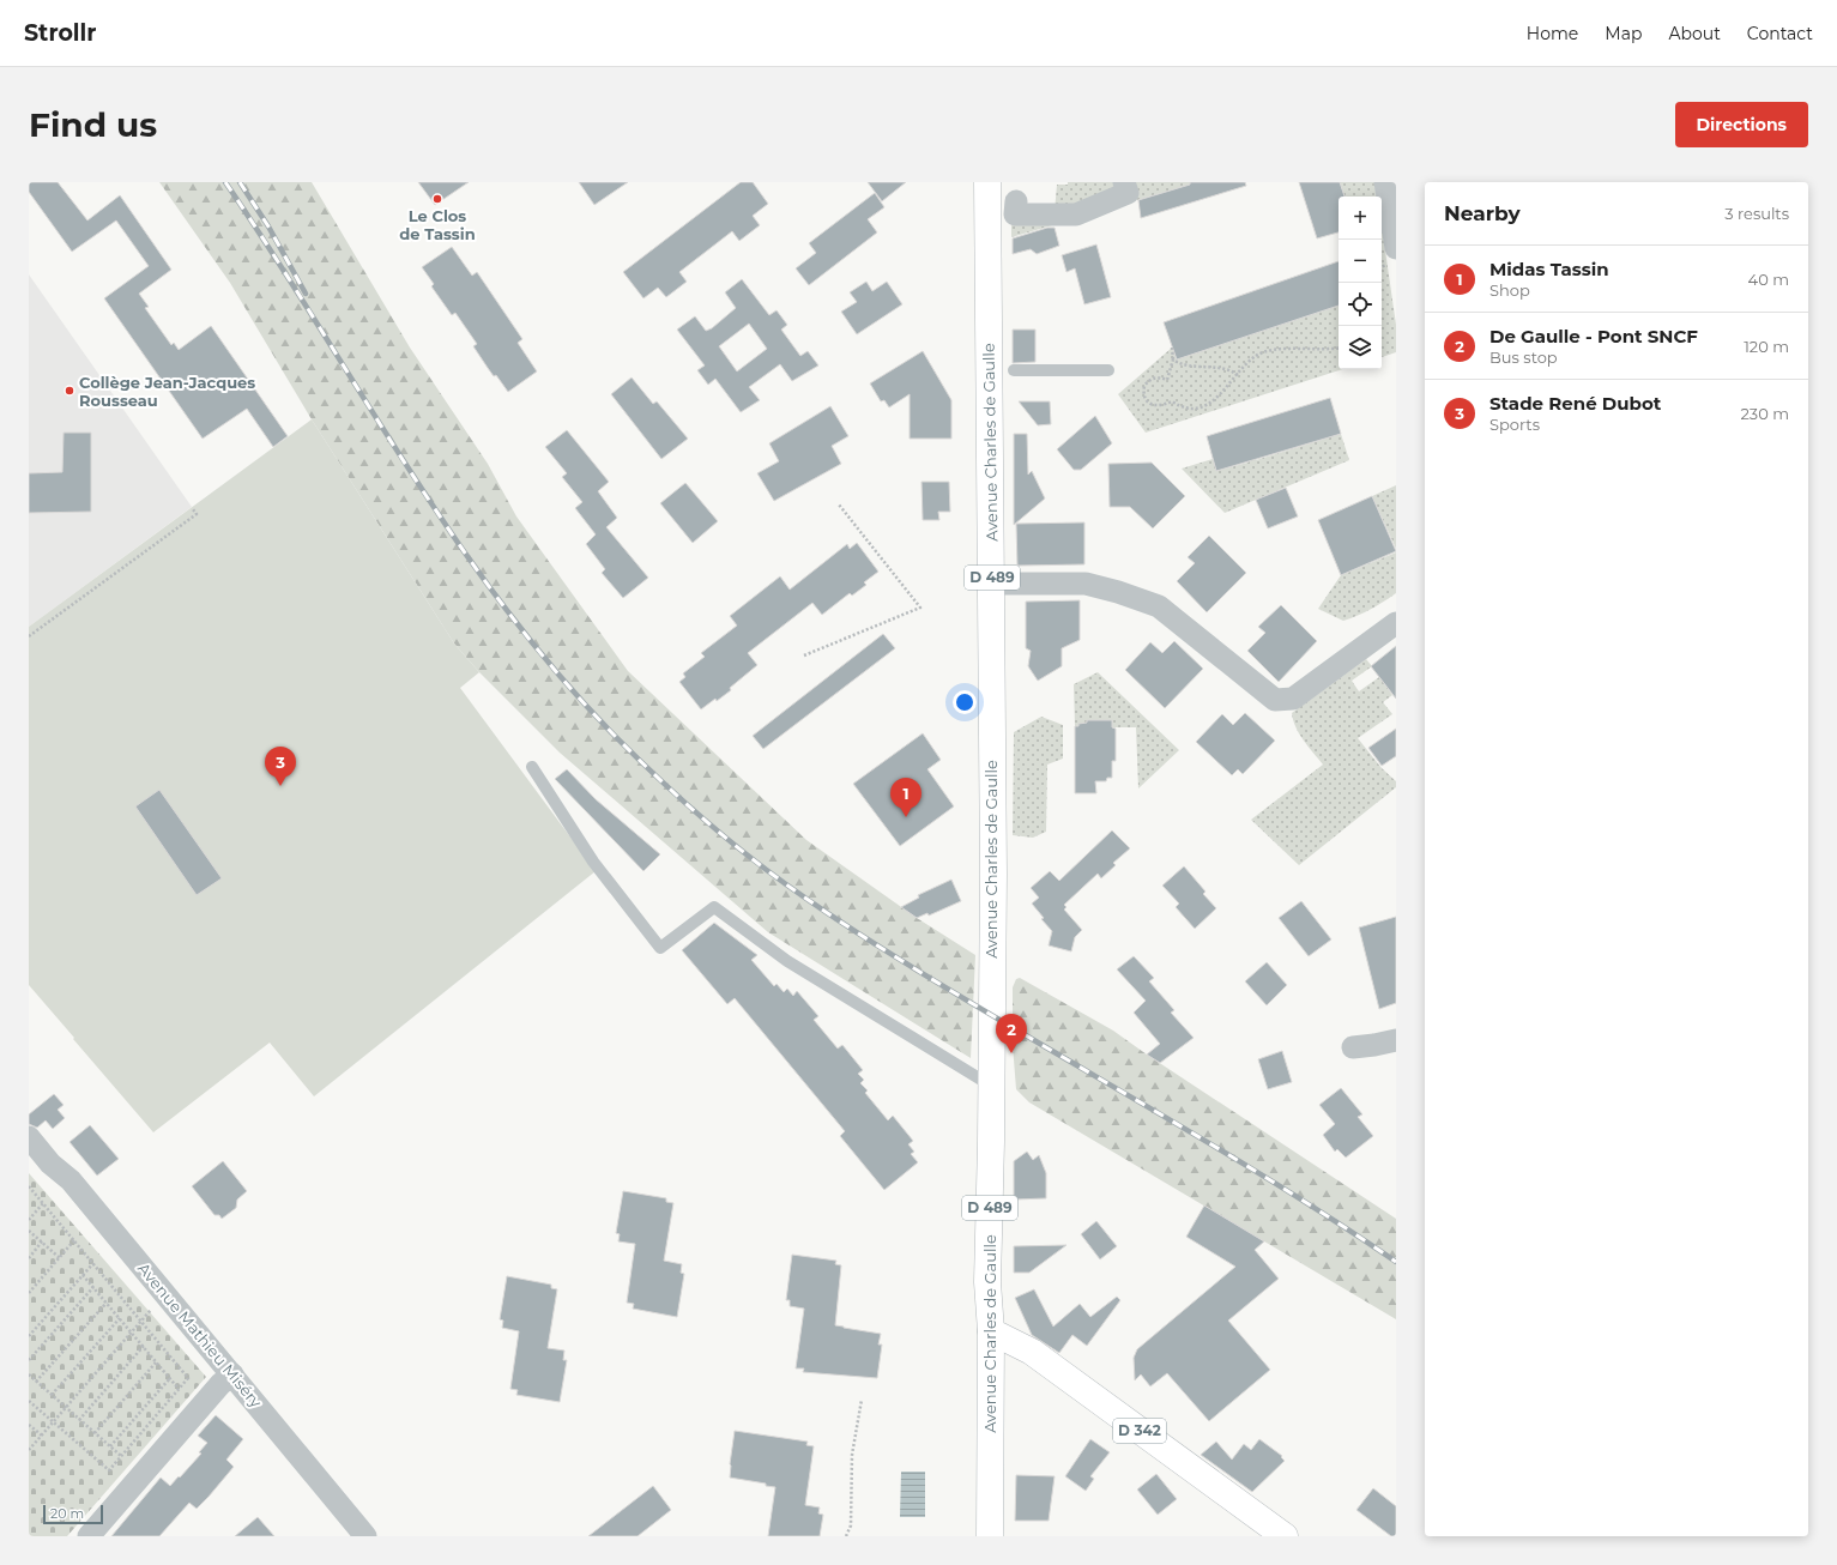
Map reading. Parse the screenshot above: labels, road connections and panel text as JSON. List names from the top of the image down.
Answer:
{
  "streets": {
    "main road": ["Avenue Charles de Gaulle", "D 489", "D 342"],
    "street": ["Avenue Mathieu Miséry"]
  },
  "crossings": [
    ["Avenue Charles de Gaulle", "D 342"]
  ],
  "places": ["Le Clos de Tassin", "Collège Jean-Jacques Rousseau"],
  "scale_bar": "20 m",
  "page": {
    "header": "Strollr",
    "nav": [
      "Home",
      "Map",
      "About",
      "Contact"
    ],
    "buttons": "Directions",
    "title": "Find us",
    "heading": ["Nearby", "3 results"],
    "map_buttons": ["+", "−"],
    "list": [
      {
        "mark": "1",
        "name": "Midas Tassin",
        "note": "Shop",
        "value": "40 m"
      },
      {
        "mark": "2",
        "name": "De Gaulle - Pont SNCF",
        "note": "Bus stop",
        "value": "120 m"
      },
      {
        "mark": "3",
        "name": "Stade René Dubot",
        "note": "Sports",
        "value": "230 m"
      }
    ],
    "pins": ["3", "1", "2"],
    "scale": "20 m"
  }
}
